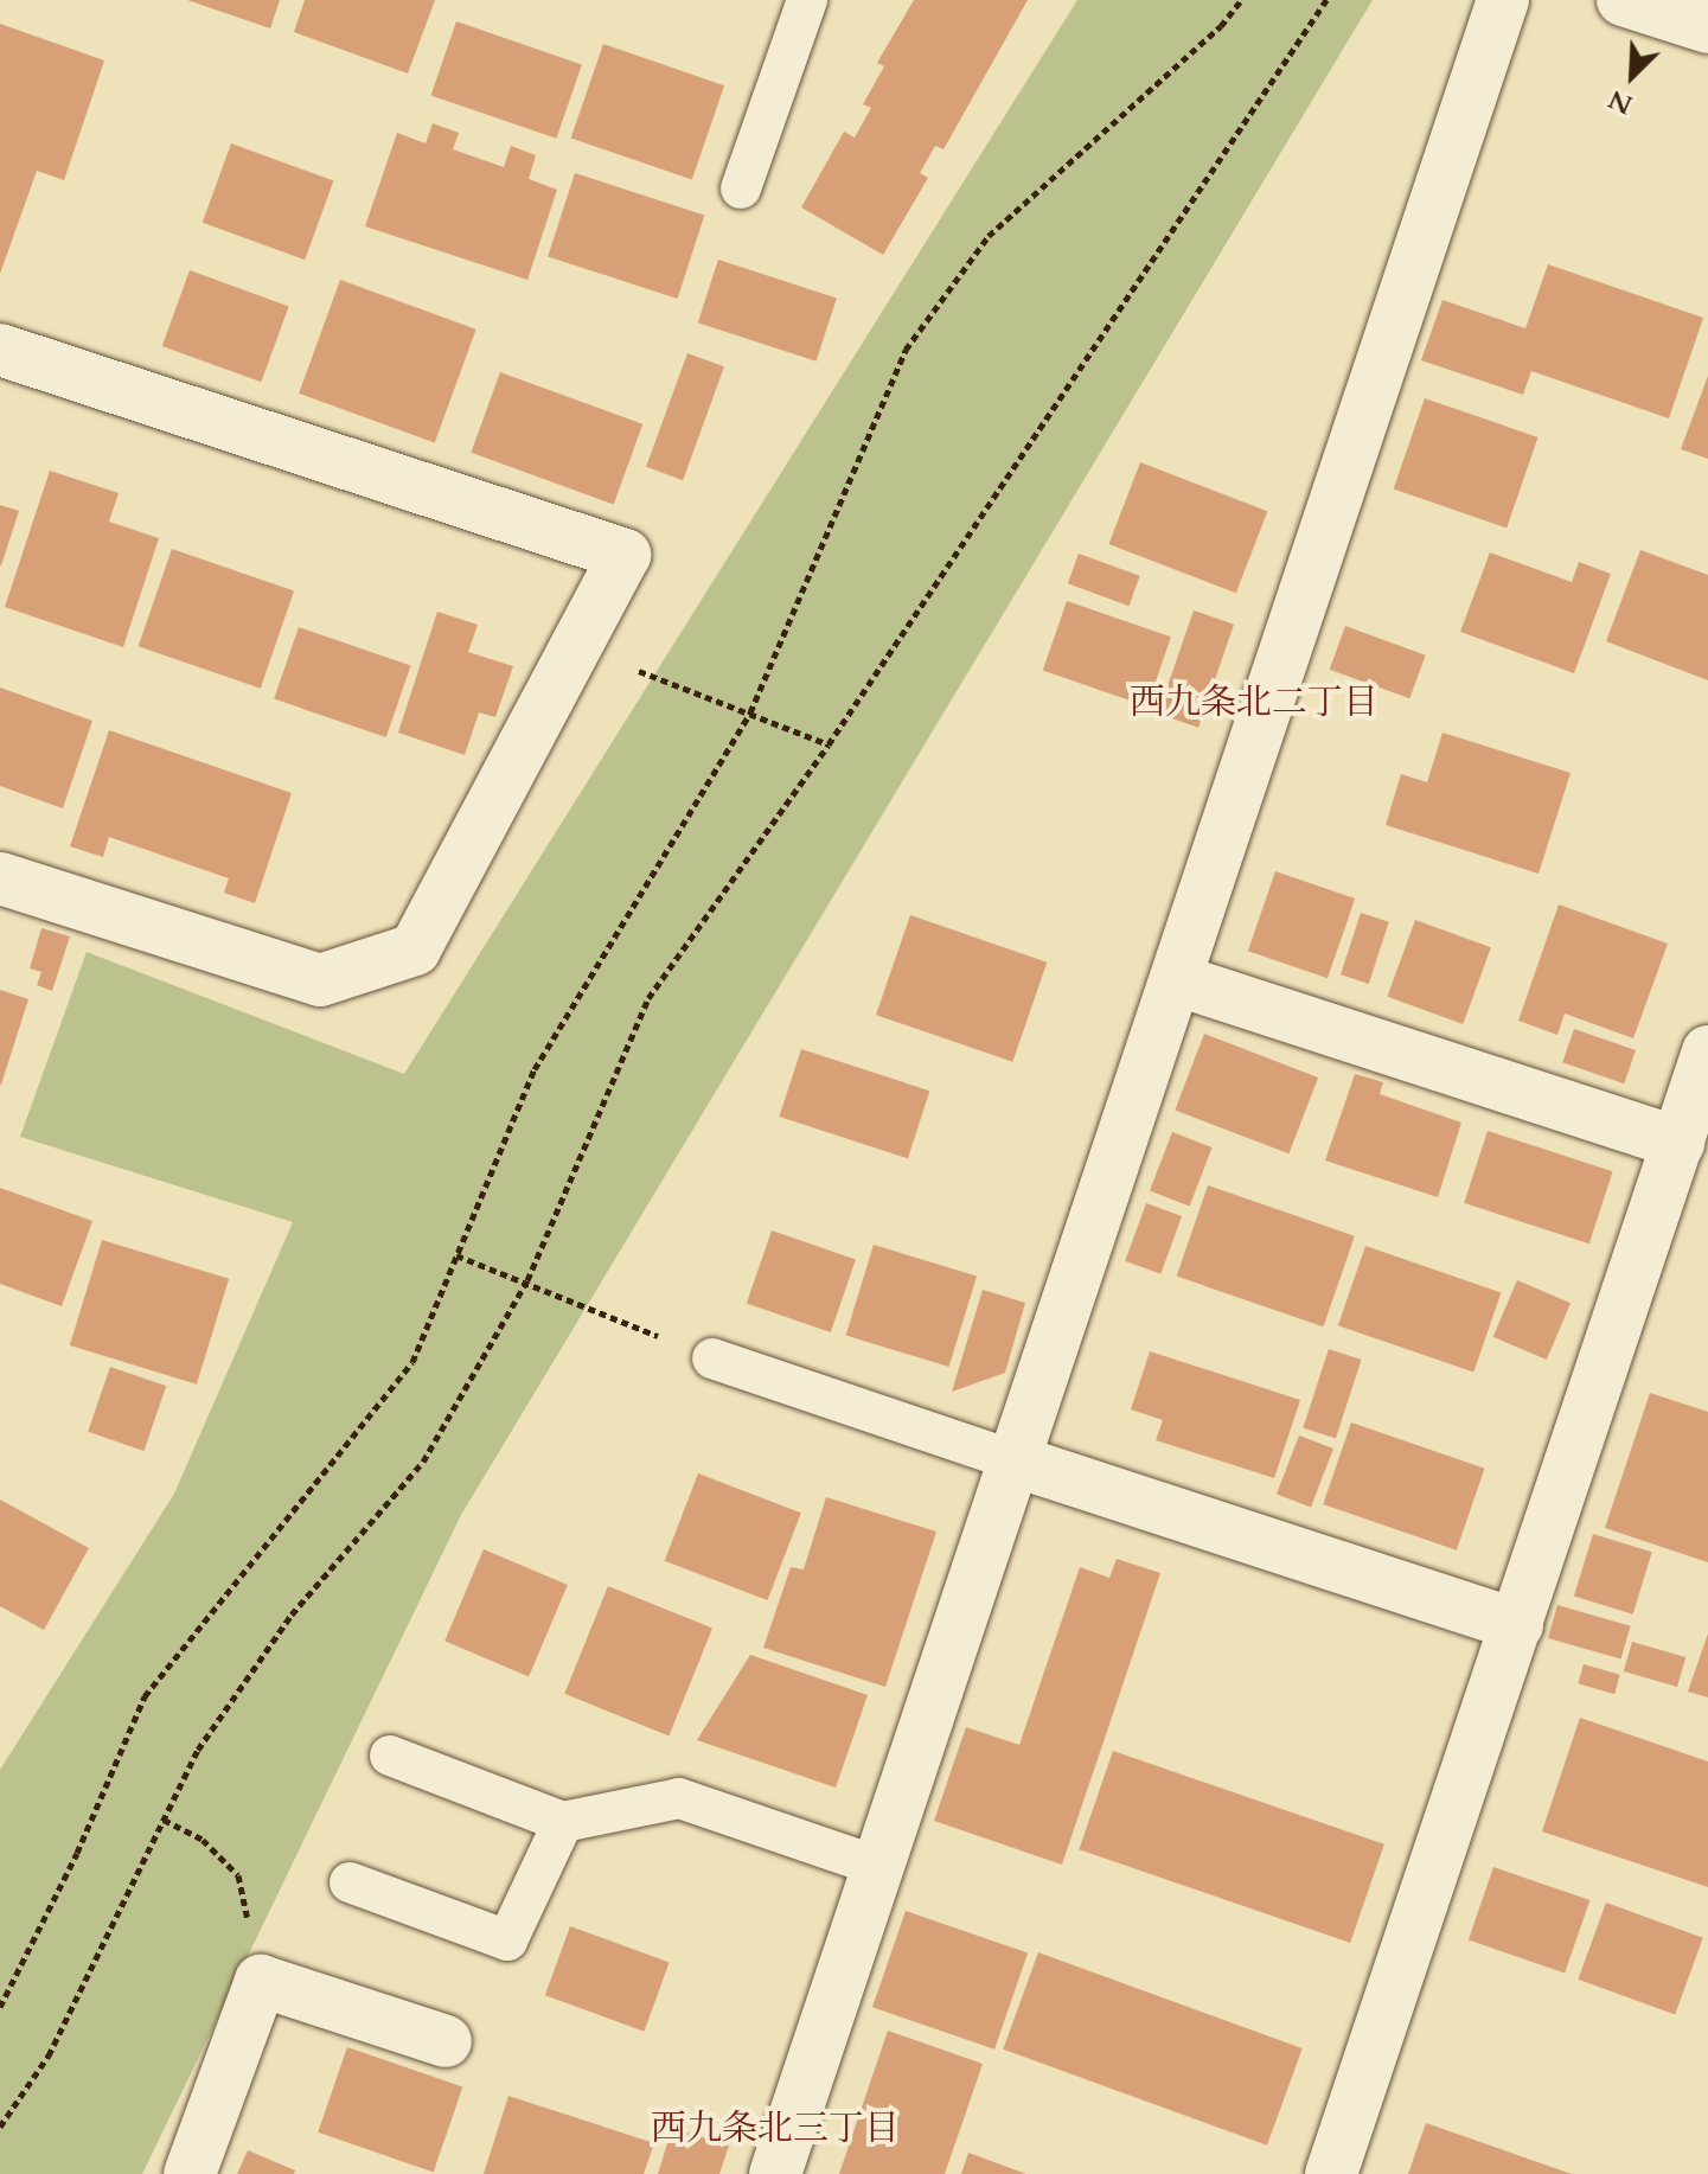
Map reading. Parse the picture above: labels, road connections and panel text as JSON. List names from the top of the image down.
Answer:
{
  "districts": ["西九条北二丁目", "西九条北三丁目"],
  "north": "bottom left"
}
